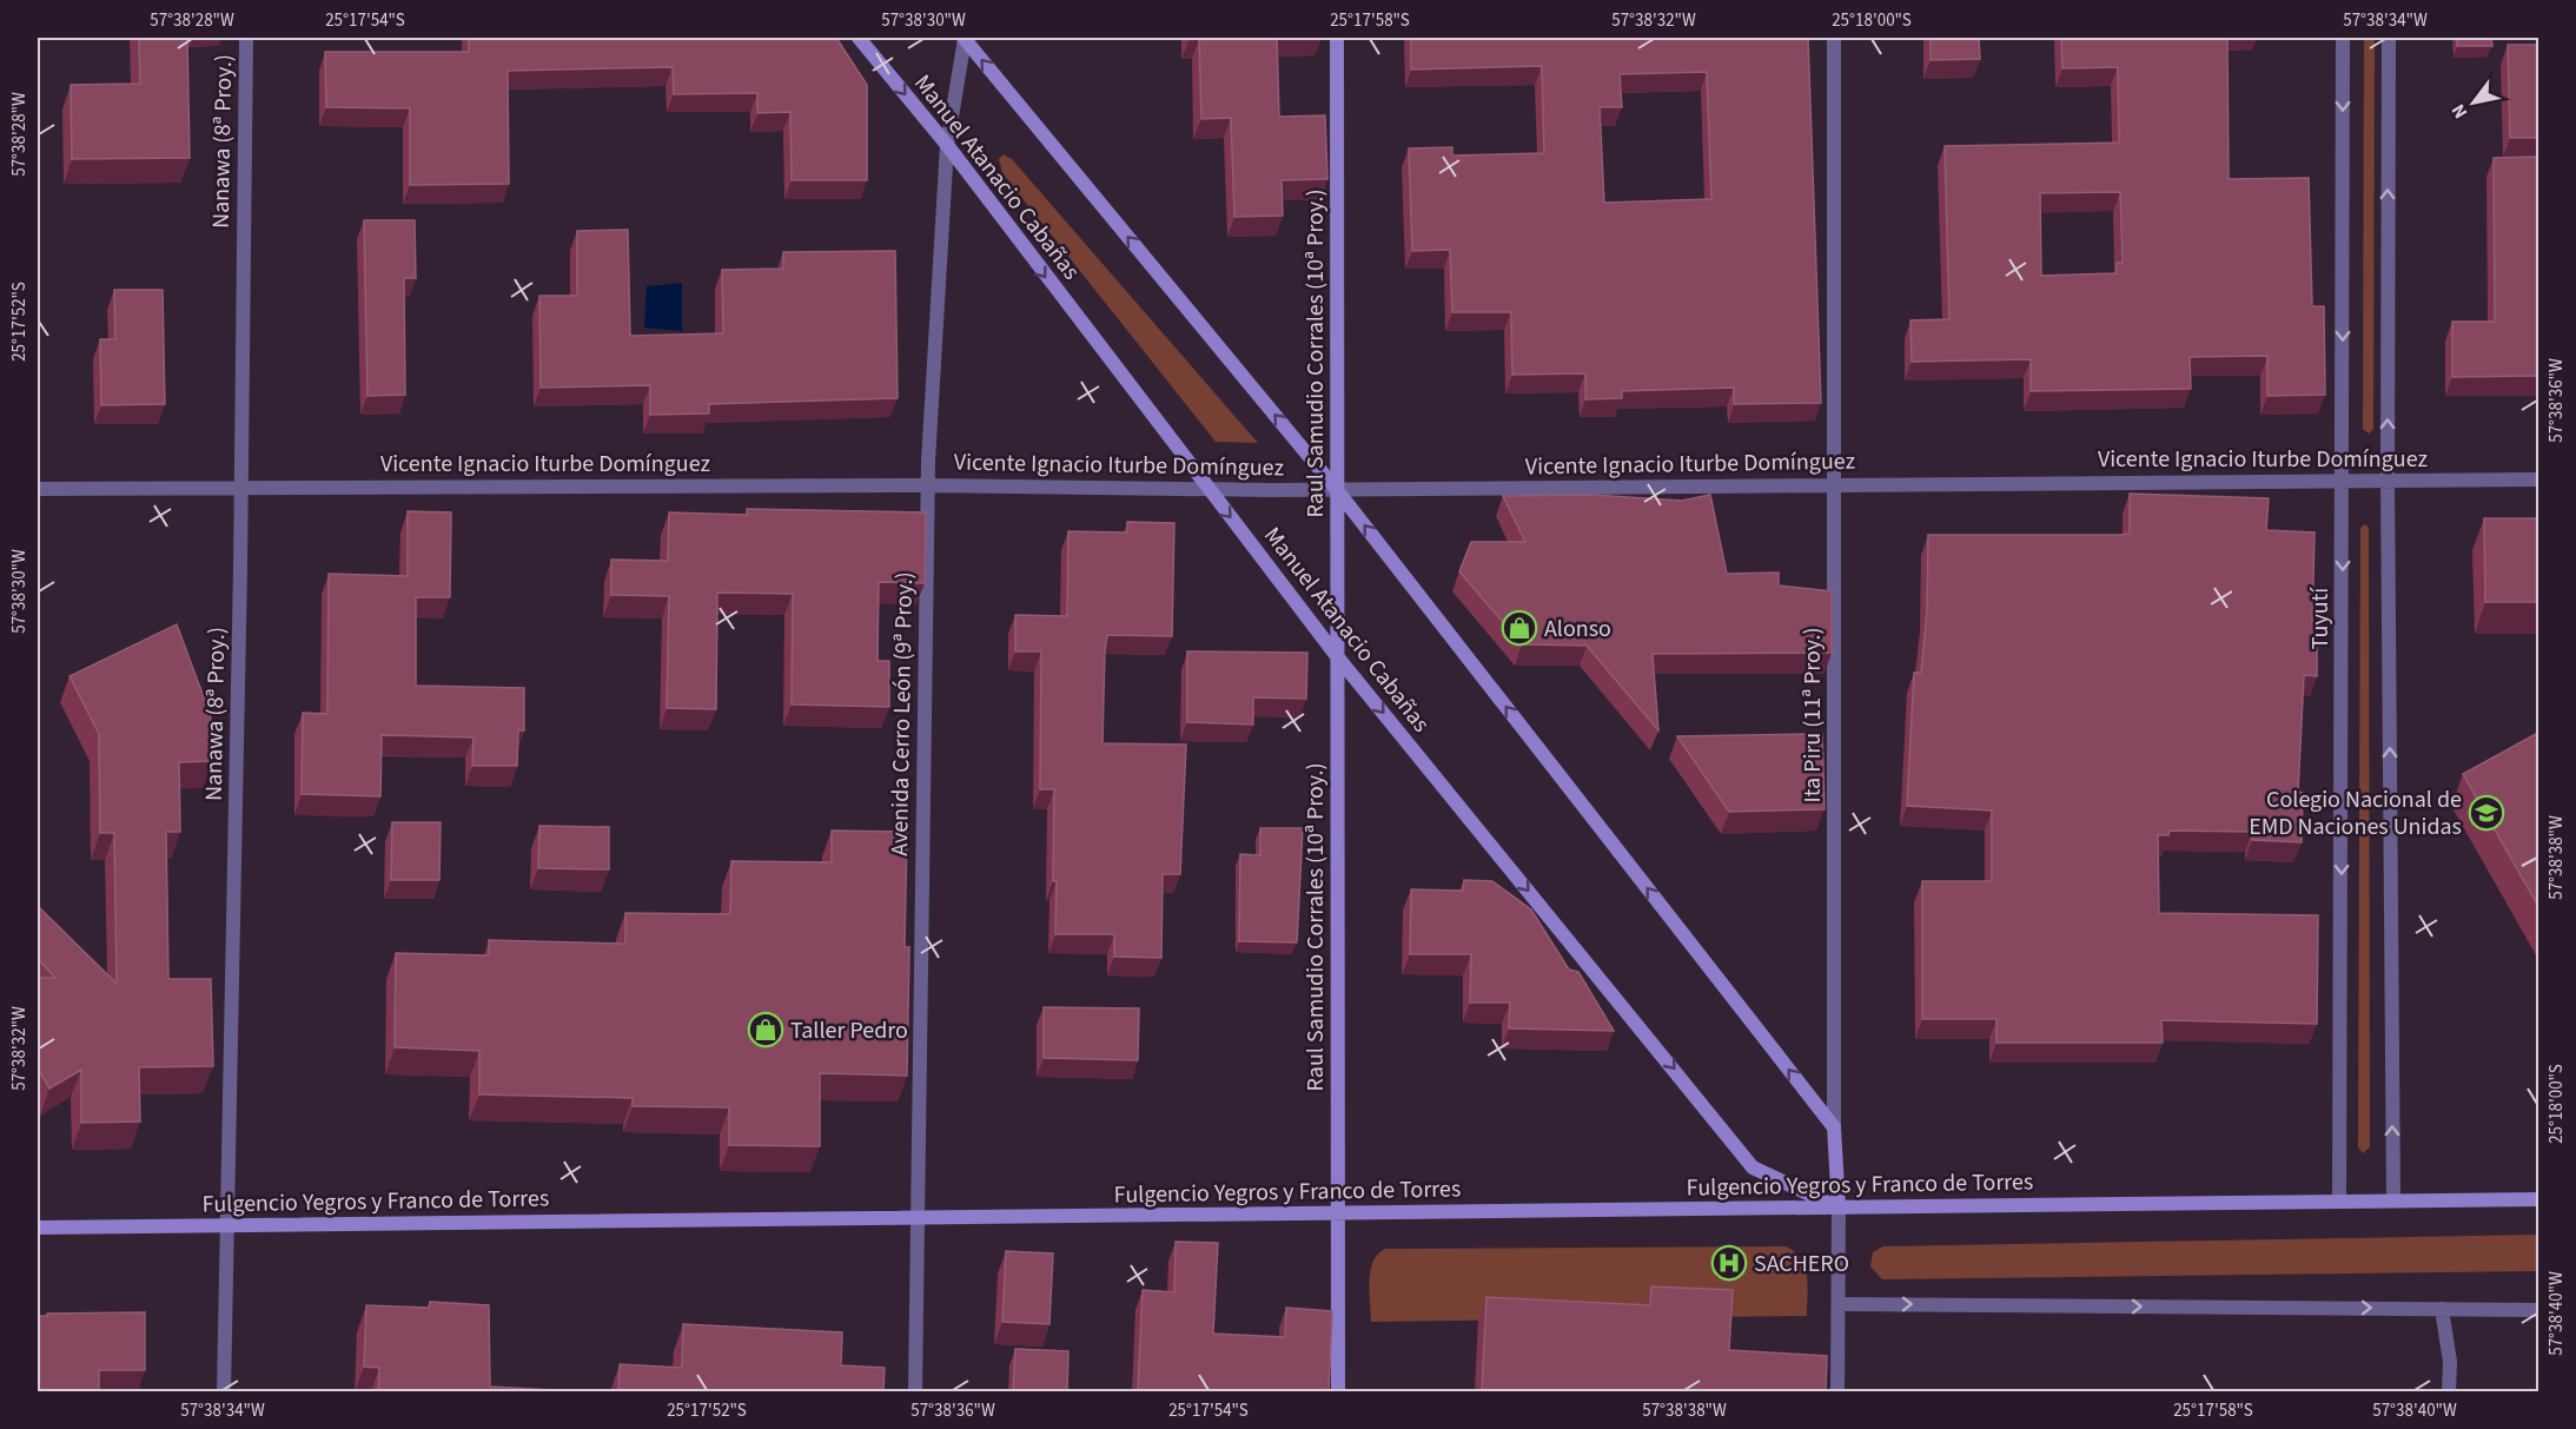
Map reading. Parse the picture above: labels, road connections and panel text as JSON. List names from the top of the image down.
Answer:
{
  "streets": {
    "street": [
      "Nanawa (8ª Proy.)",
      "Manuel Atanacio Cabañas",
      "Raul Samudio Corrales (10ª Proy.)",
      "Vicente Ignacio Iturbe Domínguez",
      "Tuyutí",
      "Avenida Cerro León (9ª Proy.)",
      "Ita Piru (11ª Proy.)",
      "Fulgencio Yegros y Franco de Torres"
    ]
  },
  "crossings": [
    ["Nanawa (8ª Proy.)", "Vicente Ignacio Iturbe Domínguez"],
    ["Nanawa (8ª Proy.)", "Fulgencio Yegros y Franco de Torres"],
    ["Manuel Atanacio Cabañas", "Raul Samudio Corrales (10ª Proy.)"],
    ["Manuel Atanacio Cabañas", "Vicente Ignacio Iturbe Domínguez"],
    ["Manuel Atanacio Cabañas", "Avenida Cerro León (9ª Proy.)"],
    ["Manuel Atanacio Cabañas", "Ita Piru (11ª Proy.)"],
    ["Manuel Atanacio Cabañas", "Fulgencio Yegros y Franco de Torres"],
    ["Raul Samudio Corrales (10ª Proy.)", "Vicente Ignacio Iturbe Domínguez"],
    ["Raul Samudio Corrales (10ª Proy.)", "Fulgencio Yegros y Franco de Torres"],
    ["Vicente Ignacio Iturbe Domínguez", "Tuyutí"],
    ["Vicente Ignacio Iturbe Domínguez", "Avenida Cerro León (9ª Proy.)"],
    ["Vicente Ignacio Iturbe Domínguez", "Ita Piru (11ª Proy.)"],
    ["Tuyutí", "Fulgencio Yegros y Franco de Torres"],
    ["Avenida Cerro León (9ª Proy.)", "Fulgencio Yegros y Franco de Torres"],
    ["Ita Piru (11ª Proy.)", "Fulgencio Yegros y Franco de Torres"]
  ],
  "places": {
    "shop": ["Alonso", "Taller Pedro"],
    "school or university": ["Colegio Nacional de EMD Naciones Unidas"],
    "hospital": ["SACHERO"]
  },
  "north": "bottom left",
  "coordinates": [
    "57°38'28\"W",
    "25°17'54\"S",
    "57°38'30\"W",
    "25°17'58\"S",
    "57°38'32\"W",
    "25°18'00\"S",
    "57°38'34\"W",
    "25°17'52\"S",
    "57°38'36\"W",
    "57°38'38\"W",
    "57°38'40\"W"
  ]
}
